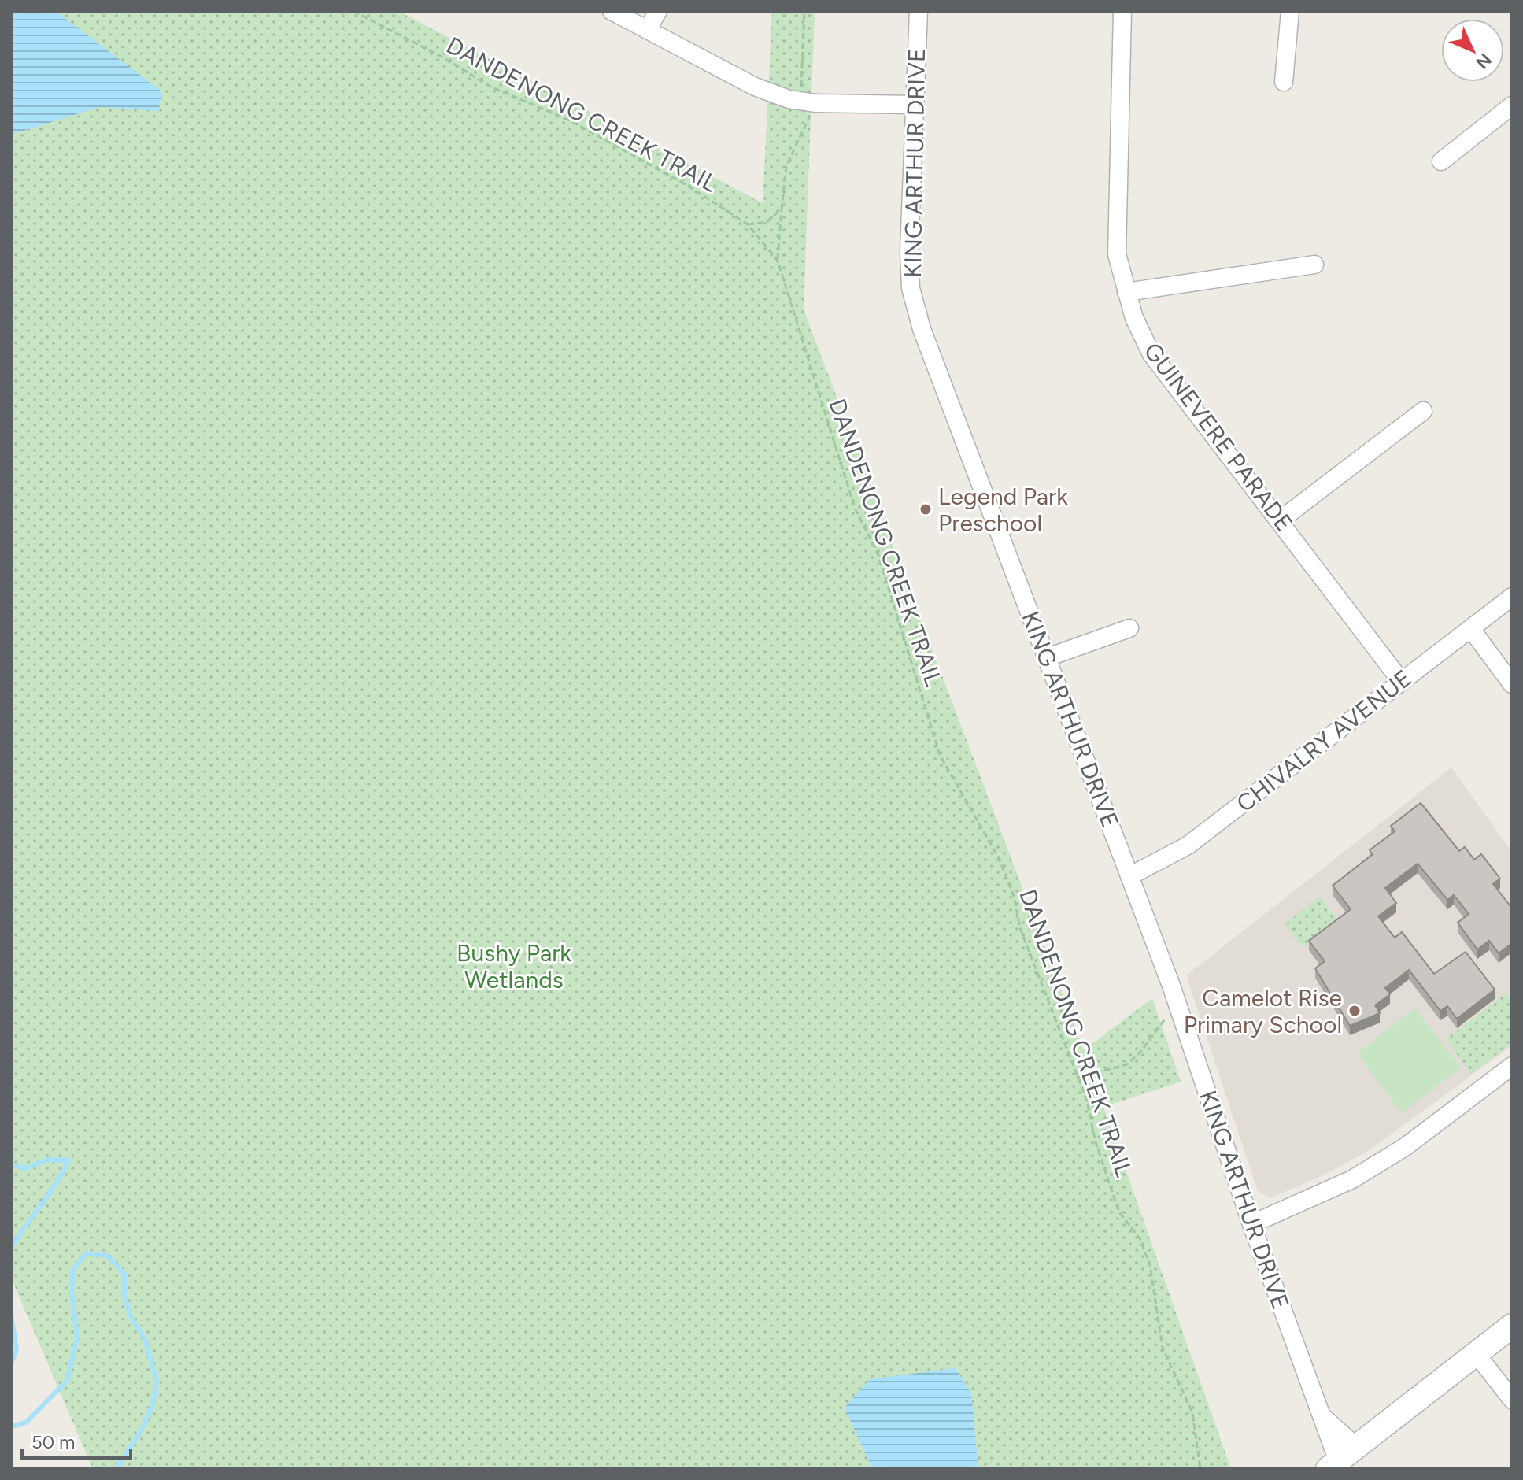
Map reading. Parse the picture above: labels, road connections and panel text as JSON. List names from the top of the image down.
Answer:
{
  "streets": {
    "street": ["KING ARTHUR DRIVE", "GUINEVERE PARADE", "CHIVALRY AVENUE"],
    "path": ["DANDENONG CREEK TRAIL"]
  },
  "crossings": [
    ["KING ARTHUR DRIVE", "CHIVALRY AVENUE"],
    ["GUINEVERE PARADE", "CHIVALRY AVENUE"]
  ],
  "parks": ["Bushy Park Wetlands"],
  "places": ["Legend Park Preschool", "Camelot Rise Primary School"],
  "scale_bar": "50 m",
  "north": "bottom right"
}
